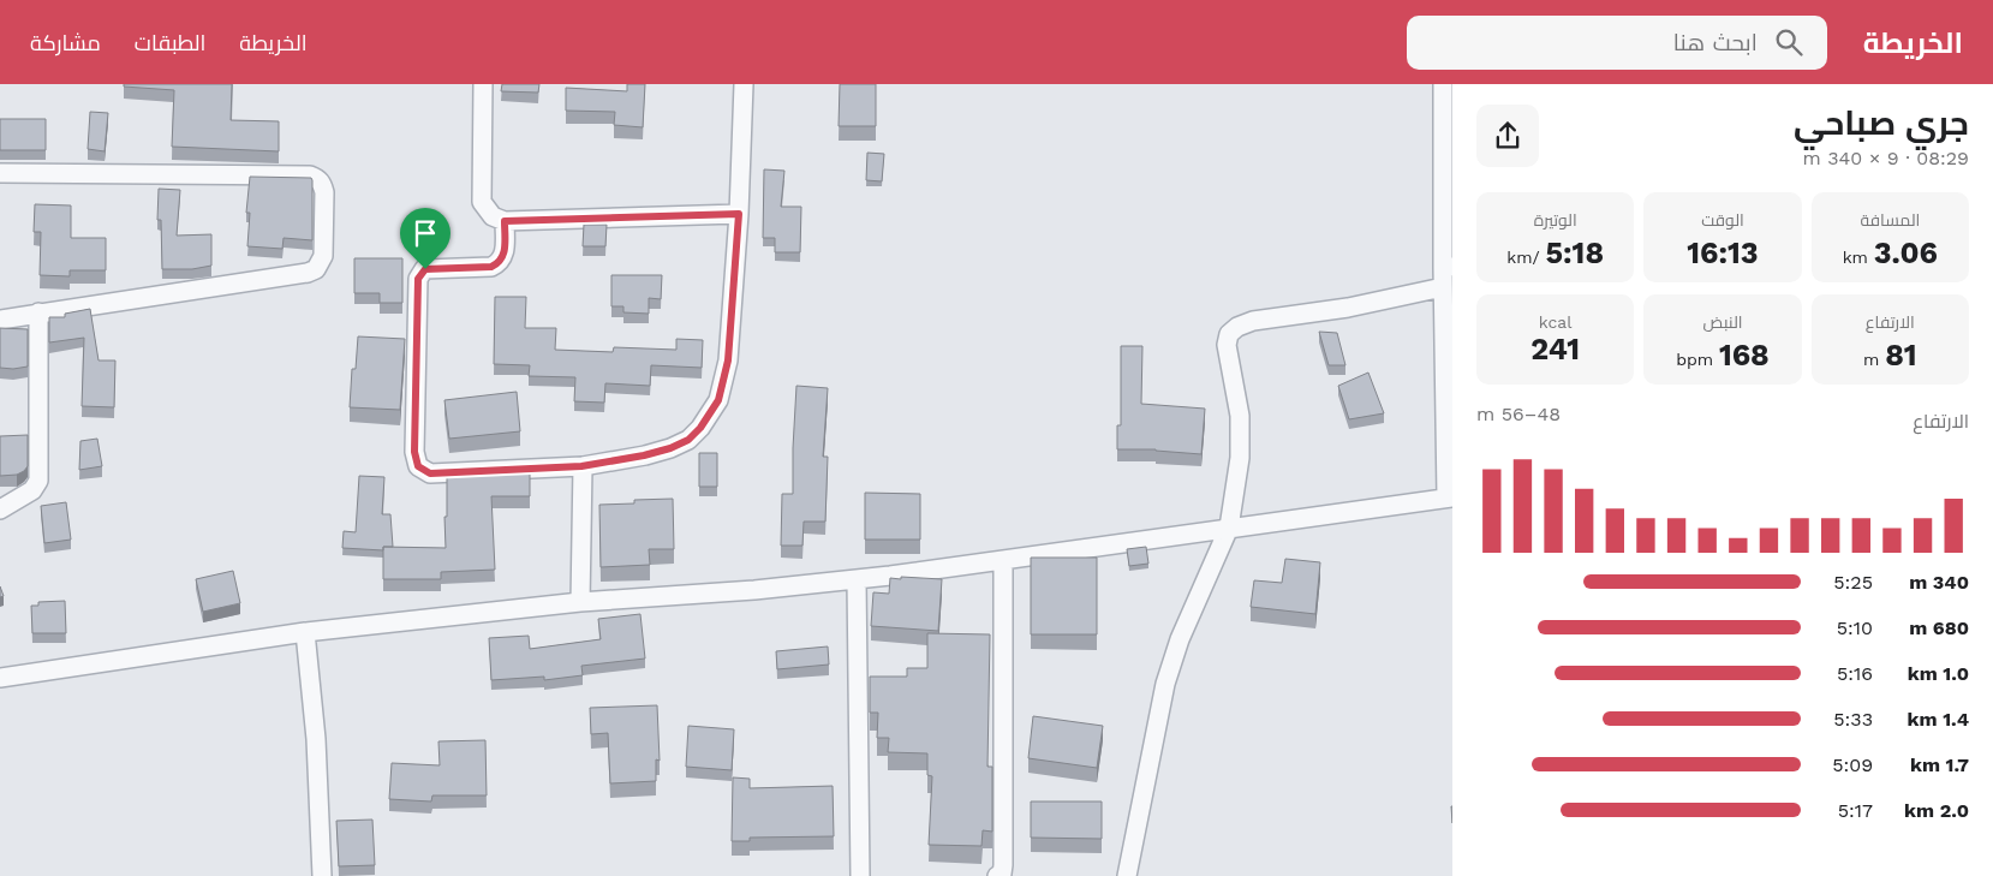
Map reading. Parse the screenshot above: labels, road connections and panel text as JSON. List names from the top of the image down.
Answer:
{
  "page": {
    "header": "الخريطة",
    "search": "ابحث هنا",
    "nav": ["الخريطة", "الطبقات", "مشاركة"],
    "heading": ["جري صباحي", "08:29 · 9 × 340 m"],
    "stats": [
      ["المسافة", "3.06 km"],
      ["الوقت", "16:13"],
      ["الوتيرة", "5:18 /km"],
      ["الارتفاع", "81 m"],
      ["النبض", "168 bpm"],
      ["kcal", "241"]
    ],
    "chart": ["الارتفاع", "48–56 m"],
    "list": [
      {
        "name": "340 m",
        "note": "5:25"
      },
      {
        "name": "680 m",
        "note": "5:10"
      },
      {
        "name": "1.0 km",
        "note": "5:16"
      },
      {
        "name": "1.4 km",
        "note": "5:33"
      },
      {
        "name": "1.7 km",
        "note": "5:09"
      },
      {
        "name": "2.0 km",
        "note": "5:17"
      }
    ]
  }
}
